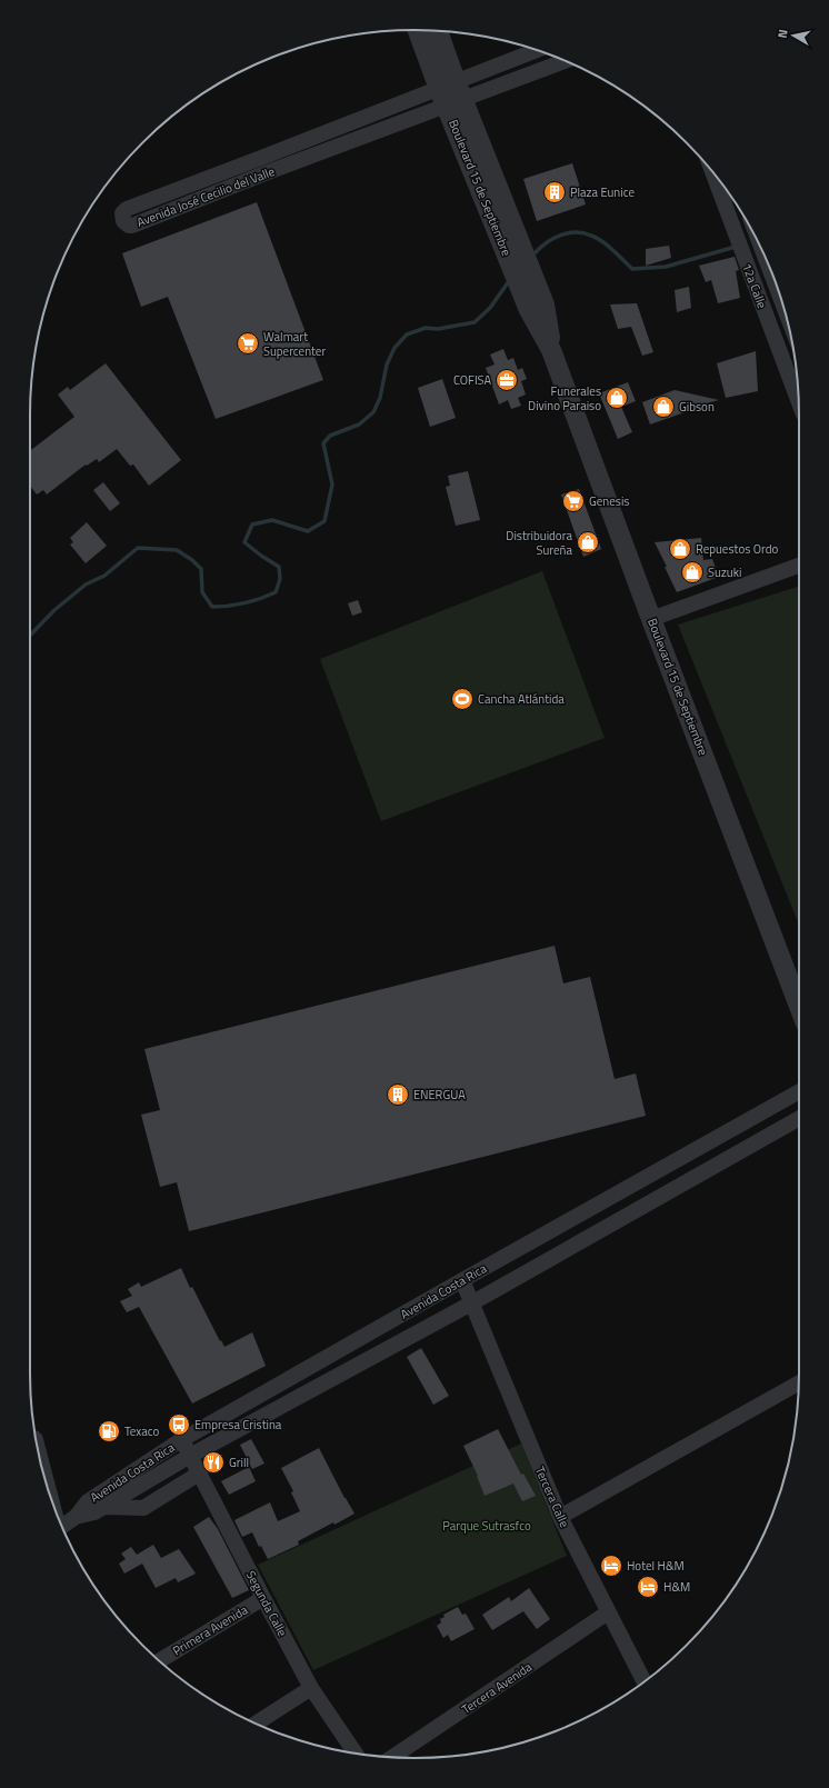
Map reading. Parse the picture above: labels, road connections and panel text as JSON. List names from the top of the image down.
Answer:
{
  "streets": {
    "street": [
      "Boulevard 15 de Septiembre",
      "Avenida José Cecilio del Valle",
      "12a Calle",
      "Avenida Costa Rica",
      "Tercera Calle",
      "Segunda Calle",
      "Primera Avenida",
      "Tercera Avenida"
    ]
  },
  "crossings": [
    ["Boulevard 15 de Septiembre", "Avenida José Cecilio del Valle"],
    ["Avenida Costa Rica", "Tercera Calle"],
    ["Avenida Costa Rica", "Segunda Calle"],
    ["Tercera Calle", "Tercera Avenida"],
    ["Segunda Calle", "Primera Avenida"]
  ],
  "parks": ["Parque Sutrasfco"],
  "places": {
    "building": ["Plaza Eunice", "ENERGUA"],
    "supermarket": ["Walmart Supercenter", "Genesis"],
    "office": ["COFISA"],
    "shop": [
      "Funerales Divino Paraiso",
      "Gibson",
      "Distribuidora Sureña",
      "Repuestos Ordo",
      "Suzuki"
    ],
    "sports": ["Cancha Atlántida"],
    "bus stop": ["Empresa Cristina"],
    "fuel station": ["Texaco"],
    "restaurant": ["Grill"],
    "hotel": ["Hotel H&M", "H&M"]
  },
  "north": "left"
}
